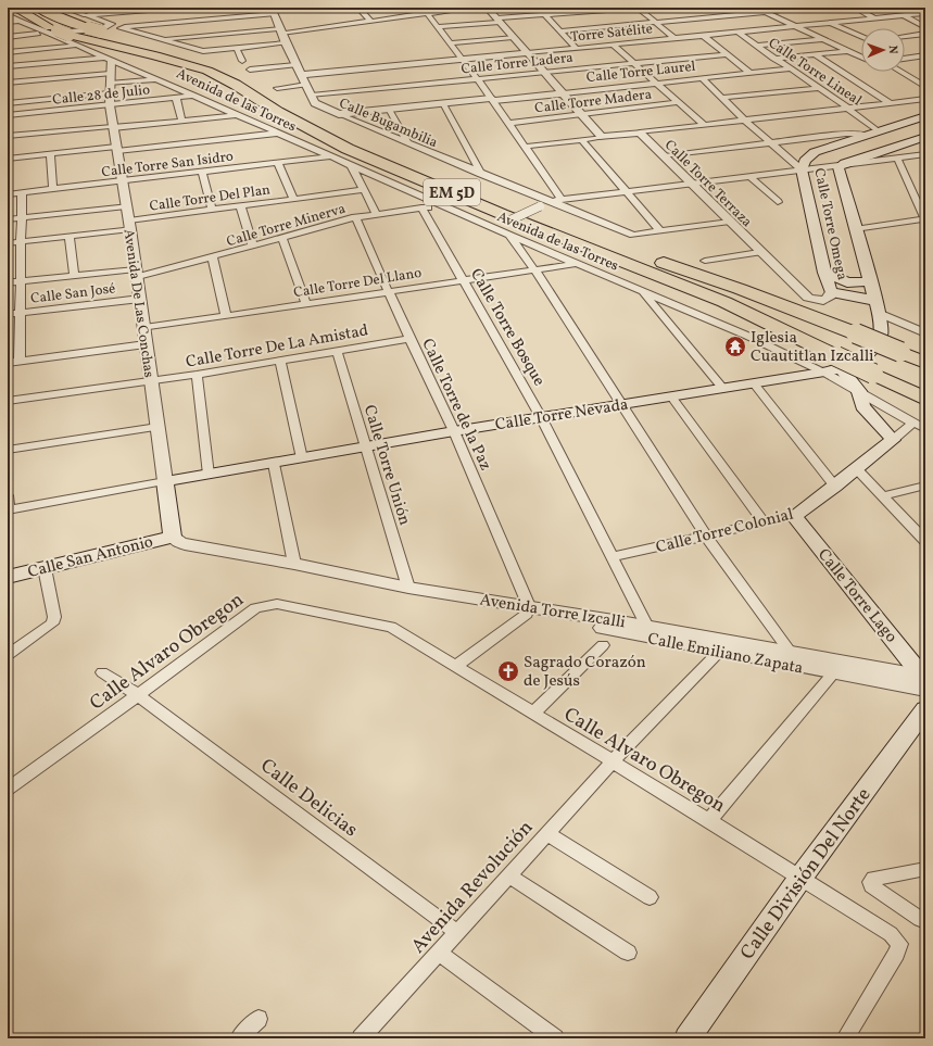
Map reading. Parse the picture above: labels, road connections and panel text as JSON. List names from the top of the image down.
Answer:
{
  "streets": {
    "highway": ["EM 5D"],
    "main road": [
      "Calle Torre Omega",
      "Avenida De Las Conchas",
      "Calle Torre Nevada",
      "Calle Torre Colonial",
      "Calle San Antonio",
      "Calle Torre Lago",
      "Calle División Del Norte"
    ],
    "street": [
      "Torre Satélite",
      "Calle Torre Ladera",
      "Calle Torre Laurel",
      "Calle Torre Lineal",
      "Calle 28 de Julio",
      "Avenida de las Torres",
      "Calle Torre Madera",
      "Calle Bugambilia",
      "Calle Torre San Isidro",
      "Calle Torre Terraza",
      "Calle Torre Del Plan",
      "Calle Torre Minerva",
      "Calle Torre Del Llano",
      "Calle San José",
      "Calle Torre Bosque",
      "Calle Torre De La Amistad",
      "Calle Torre de la Paz",
      "Calle Torre Unión",
      "Avenida Torre Izcalli",
      "Calle Alvaro Obregon",
      "Calle Emiliano Zapata",
      "Calle Delicias",
      "Avenida Revolución"
    ]
  },
  "crossings": [
    ["Torre Satélite", "Calle Torre Lineal"],
    ["Torre Satélite", "Calle Bugambilia"],
    ["Calle Torre Ladera", "Calle Bugambilia"],
    ["Calle Torre Laurel", "Calle Torre Lineal"],
    ["Calle Torre Laurel", "Calle Bugambilia"],
    ["Calle Torre Lineal", "Calle Torre Omega"],
    ["Calle 28 de Julio", "Avenida de las Torres"],
    ["Calle 28 de Julio", "Avenida De Las Conchas"],
    ["Avenida de las Torres", "Calle Torre San Isidro"],
    ["Avenida de las Torres", "EM 5D"],
    ["Avenida de las Torres", "Calle Torre Minerva"],
    ["Avenida de las Torres", "Calle Torre Del Llano"],
    ["Avenida de las Torres", "Avenida De Las Conchas"],
    ["Avenida de las Torres", "Calle Torre Nevada"],
    ["Avenida de las Torres", "Calle Torre Colonial"],
    ["Calle Torre San Isidro", "Calle Torre Del Plan"],
    ["Calle Torre San Isidro", "Avenida De Las Conchas"],
    ["Calle Torre Terraza", "Calle Torre Omega"],
    ["EM 5D", "Calle Torre Omega"],
    ["EM 5D", "Calle Torre Nevada"],
    ["Calle Torre Del Plan", "Avenida De Las Conchas"],
    ["Calle Torre Minerva", "Avenida De Las Conchas"],
    ["Calle Torre Minerva", "Calle Torre Bosque"],
    ["Calle Torre Minerva", "Calle Torre de la Paz"],
    ["Calle Torre Omega", "Calle Torre Nevada"],
    ["Calle Torre Del Llano", "Avenida De Las Conchas"],
    ["Calle Torre Del Llano", "Calle Torre Bosque"],
    ["Calle Torre Del Llano", "Calle Torre de la Paz"],
    ["Calle San José", "Avenida De Las Conchas"],
    ["Avenida De Las Conchas", "Calle Torre De La Amistad"],
    ["Avenida De Las Conchas", "Calle Torre Nevada"],
    ["Avenida De Las Conchas", "Calle San Antonio"],
    ["Avenida De Las Conchas", "Avenida Torre Izcalli"],
    ["Calle Torre Bosque", "Calle Torre Nevada"],
    ["Calle Torre Bosque", "Calle Torre Colonial"],
    ["Calle Torre Bosque", "Avenida Torre Izcalli"],
    ["Calle Torre De La Amistad", "Calle Torre de la Paz"],
    ["Calle Torre De La Amistad", "Calle Torre Unión"],
    ["Calle Torre de la Paz", "Calle Torre Nevada"],
    ["Calle Torre de la Paz", "Avenida Torre Izcalli"],
    ["Calle Torre de la Paz", "Calle Emiliano Zapata"],
    ["Calle Torre Nevada", "Calle Torre Unión"],
    ["Calle Torre Unión", "Avenida Torre Izcalli"],
    ["Calle Torre Colonial", "Calle Torre Lago"],
    ["Calle San Antonio", "Avenida Torre Izcalli"],
    ["Calle Torre Lago", "Avenida Torre Izcalli"],
    ["Calle Torre Lago", "Calle Emiliano Zapata"],
    ["Avenida Torre Izcalli", "Calle Emiliano Zapata"],
    ["Calle Alvaro Obregon", "Calle Delicias"],
    ["Calle Alvaro Obregon", "Calle División Del Norte"],
    ["Calle Alvaro Obregon", "Avenida Revolución"],
    ["Calle Emiliano Zapata", "Avenida Revolución"],
    ["Calle Delicias", "Avenida Revolución"]
  ],
  "places": {
    "temple": ["Iglesia Cuautitlan Izcalli"],
    "church": ["Sagrado Corazón de Jesús"]
  },
  "north": "right"
}
